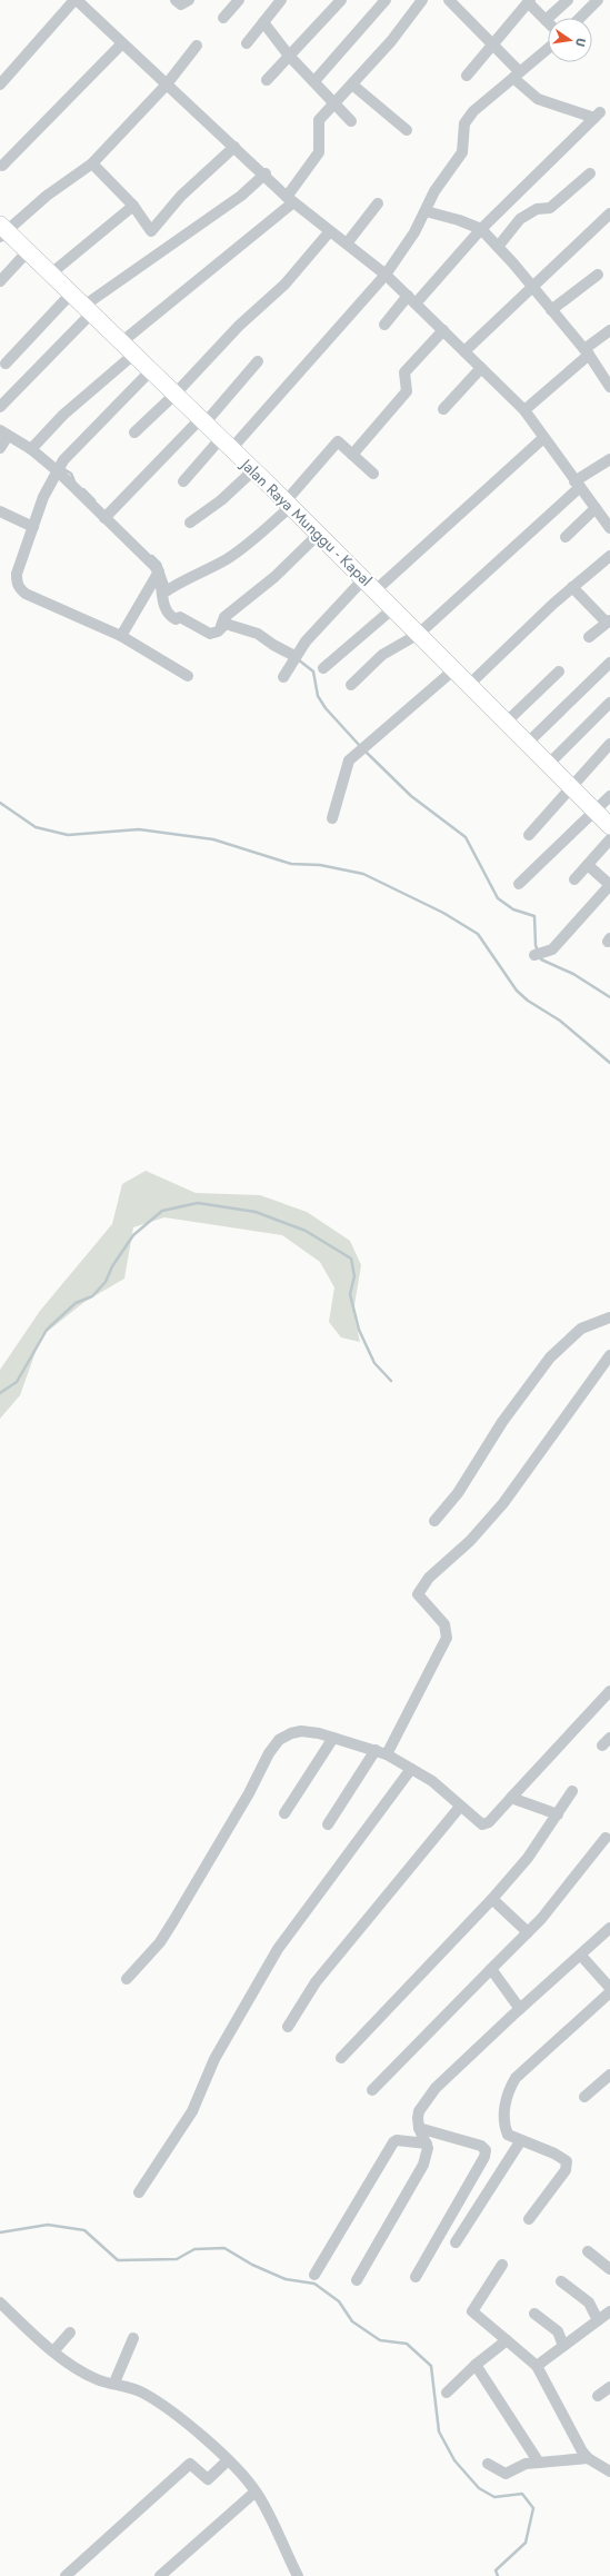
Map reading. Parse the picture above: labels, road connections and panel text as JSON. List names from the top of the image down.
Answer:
{
  "streets": {
    "street": ["Jalan Raya Munggu - Kapal"]
  },
  "north": "right"
}
